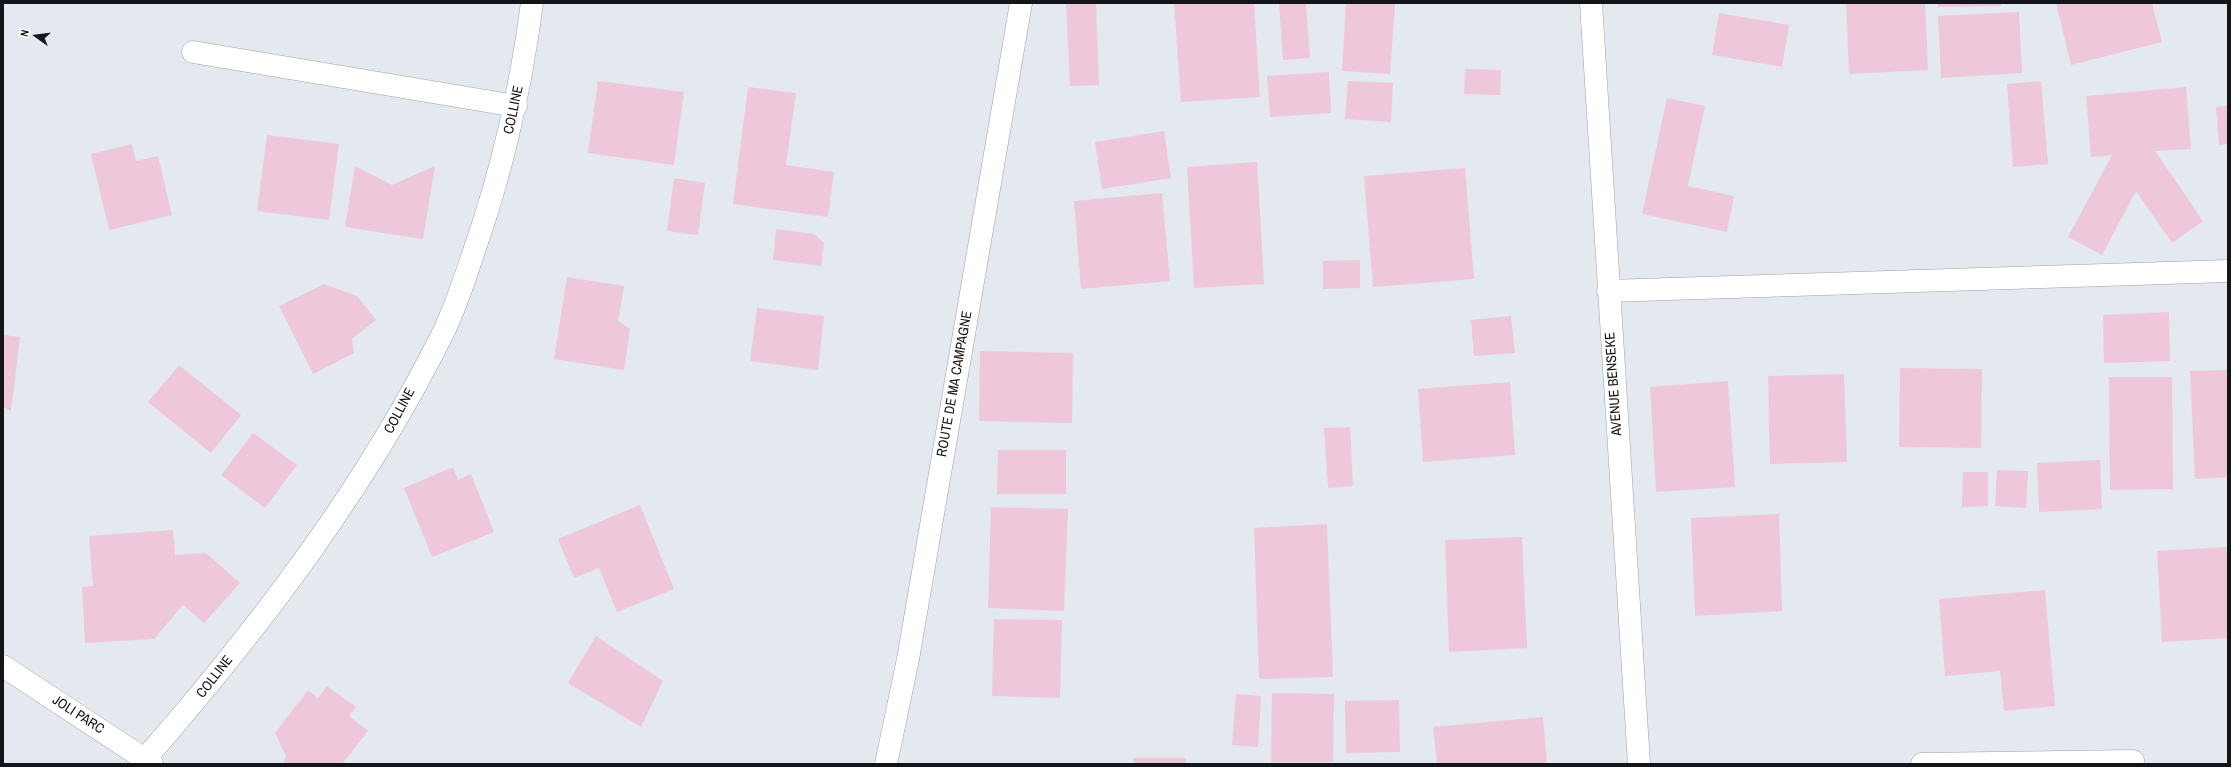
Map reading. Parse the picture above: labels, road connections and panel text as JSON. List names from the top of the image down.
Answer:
{
  "streets": {
    "street": [
      "COLLINE",
      "ROUTE DE MA CAMPAGNE",
      "AVENUE BENSEKE",
      "JOLI PARC"
    ]
  },
  "crossings": [
    ["COLLINE", "JOLI PARC"]
  ],
  "north": "left"
}
